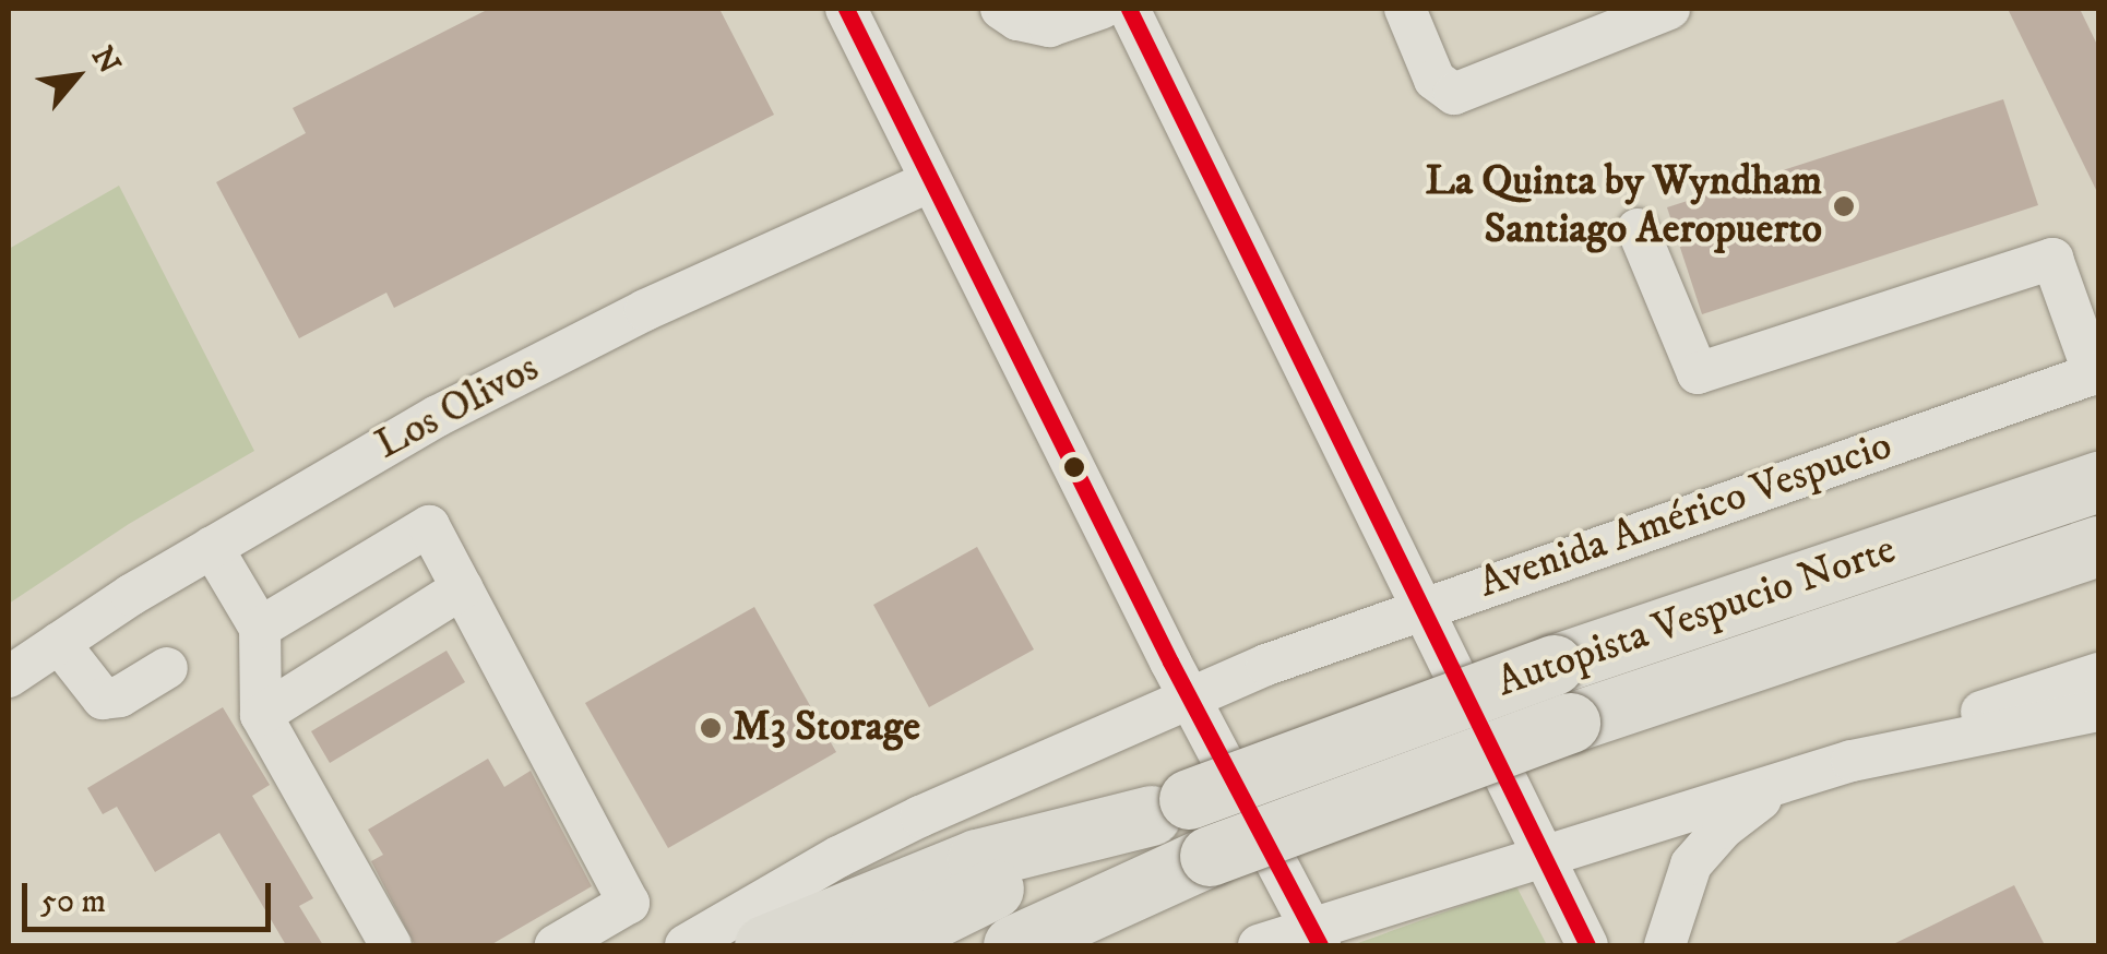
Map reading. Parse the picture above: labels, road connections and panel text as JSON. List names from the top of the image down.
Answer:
{
  "streets": {
    "highway": ["Autopista Vespucio Norte"],
    "street": ["Los Olivos", "Avenida Américo Vespucio"]
  },
  "places": ["La Quinta by Wyndham Santiago Aeropuerto", "M3 Storage"],
  "scale_bar": "50 m",
  "north": "top right"
}
